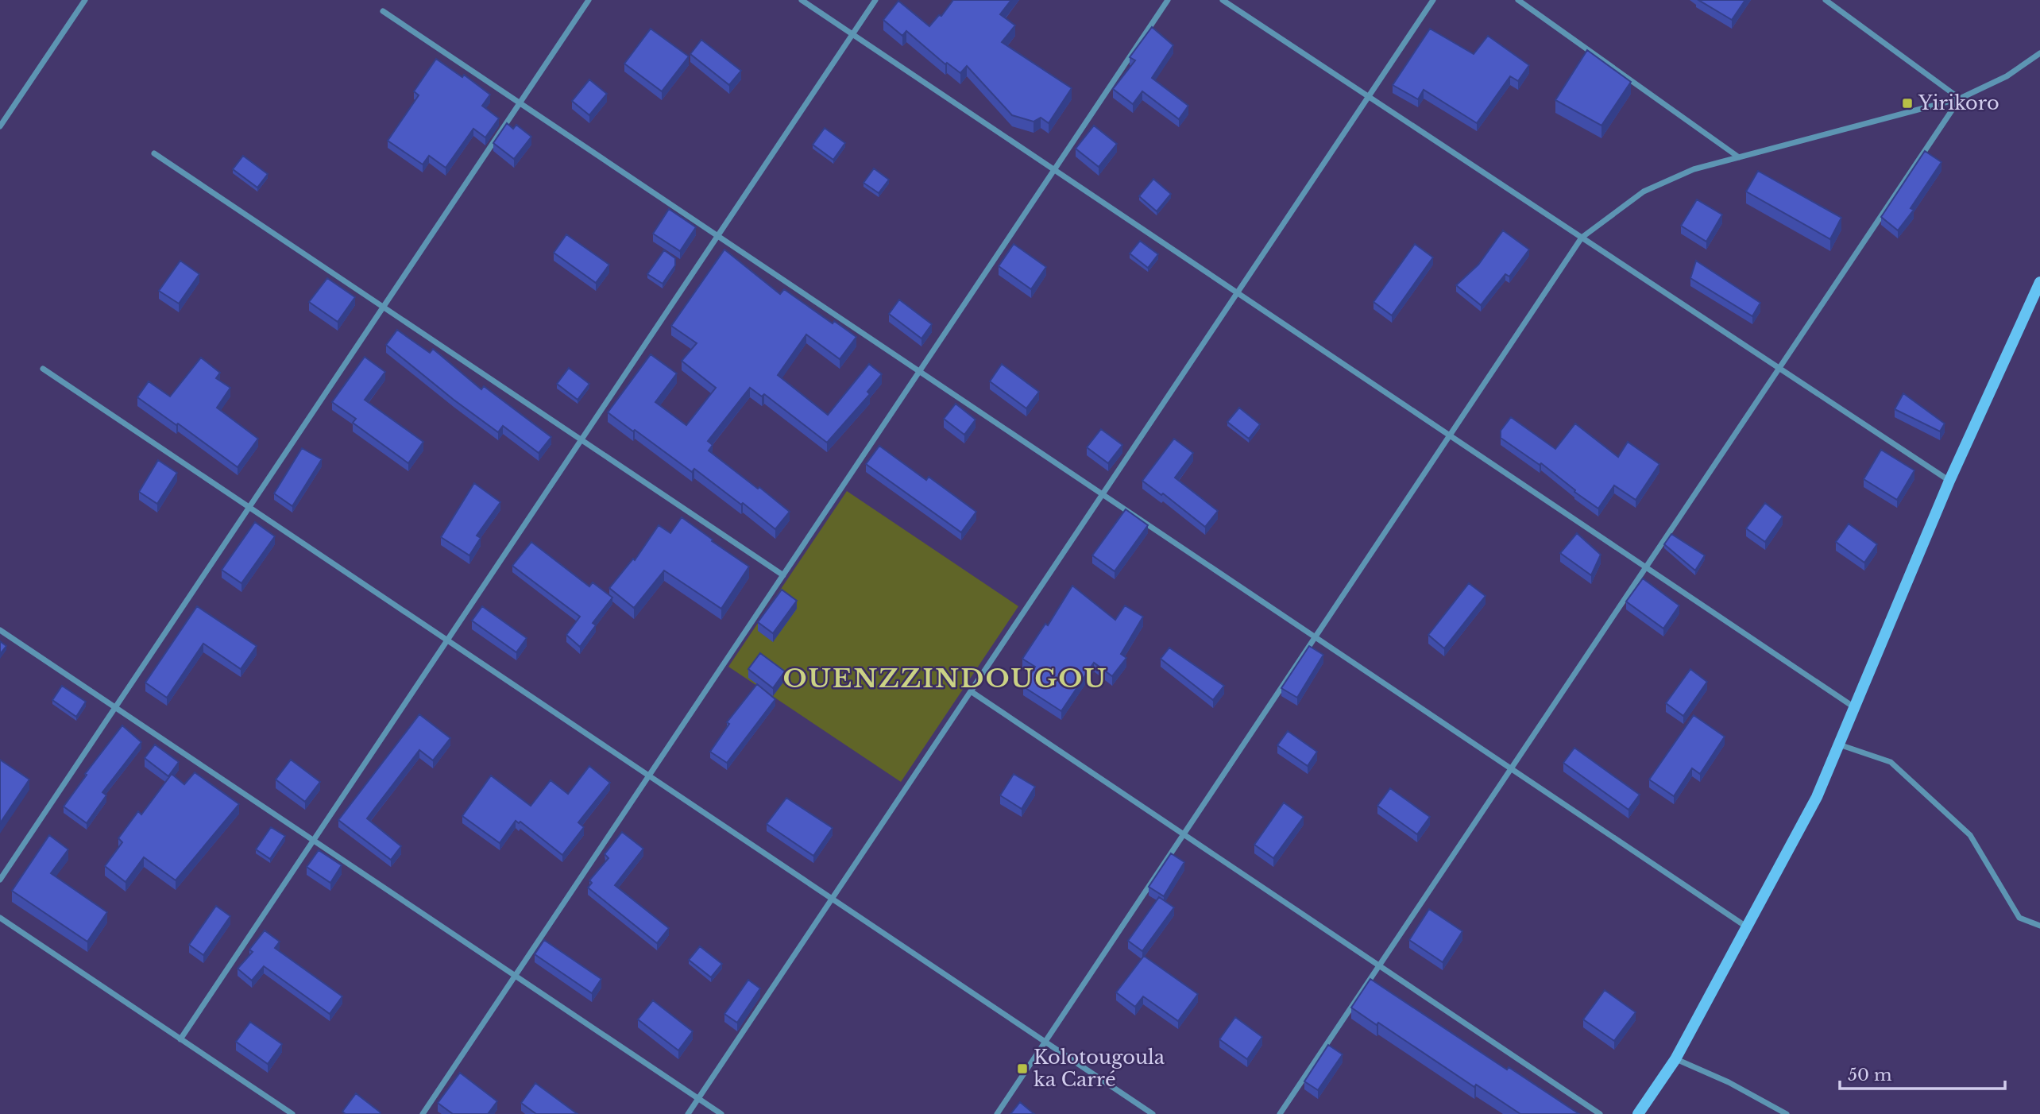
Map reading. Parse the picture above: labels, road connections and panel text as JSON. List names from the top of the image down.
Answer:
{
  "districts": ["OUENZZINDOUGOU"],
  "places": {
    "transit": ["Yirikoro", "Kolotougoula ka Carré"]
  },
  "scale_bar": "50 m"
}
